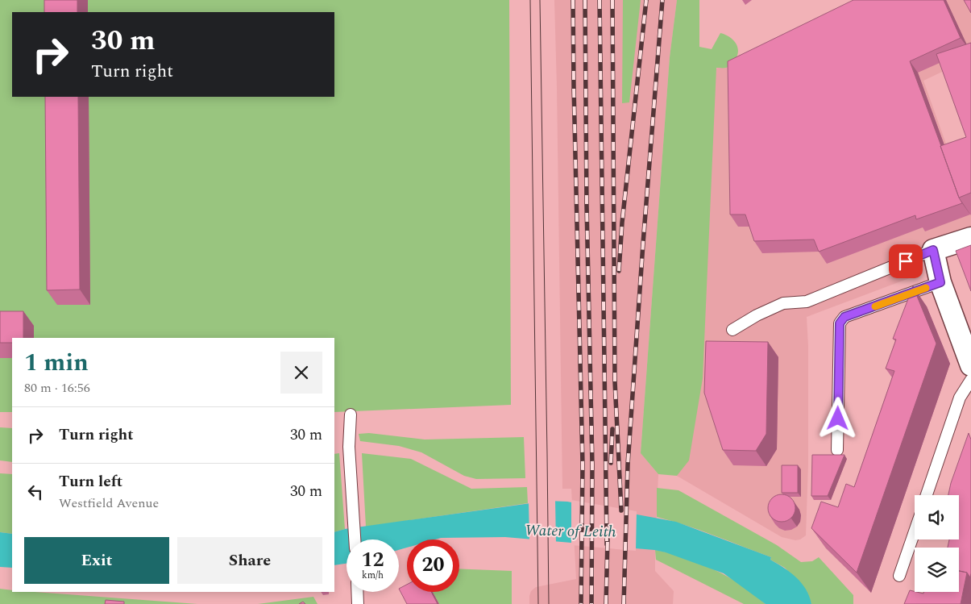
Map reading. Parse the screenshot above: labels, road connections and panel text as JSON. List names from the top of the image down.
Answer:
{
  "water": ["Water of Leith"],
  "page": {
    "turn": ["30 m", "Turn right"],
    "heading": ["1 min", "80 m · 16:56"],
    "list": [
      {
        "name": "Turn right",
        "value": "30 m"
      },
      {
        "name": "Turn left",
        "note": "Westfield Avenue",
        "value": "30 m"
      }
    ],
    "buttons": ["Exit", "Share"],
    "speed": "12 km/h",
    "limit": "20"
  }
}
